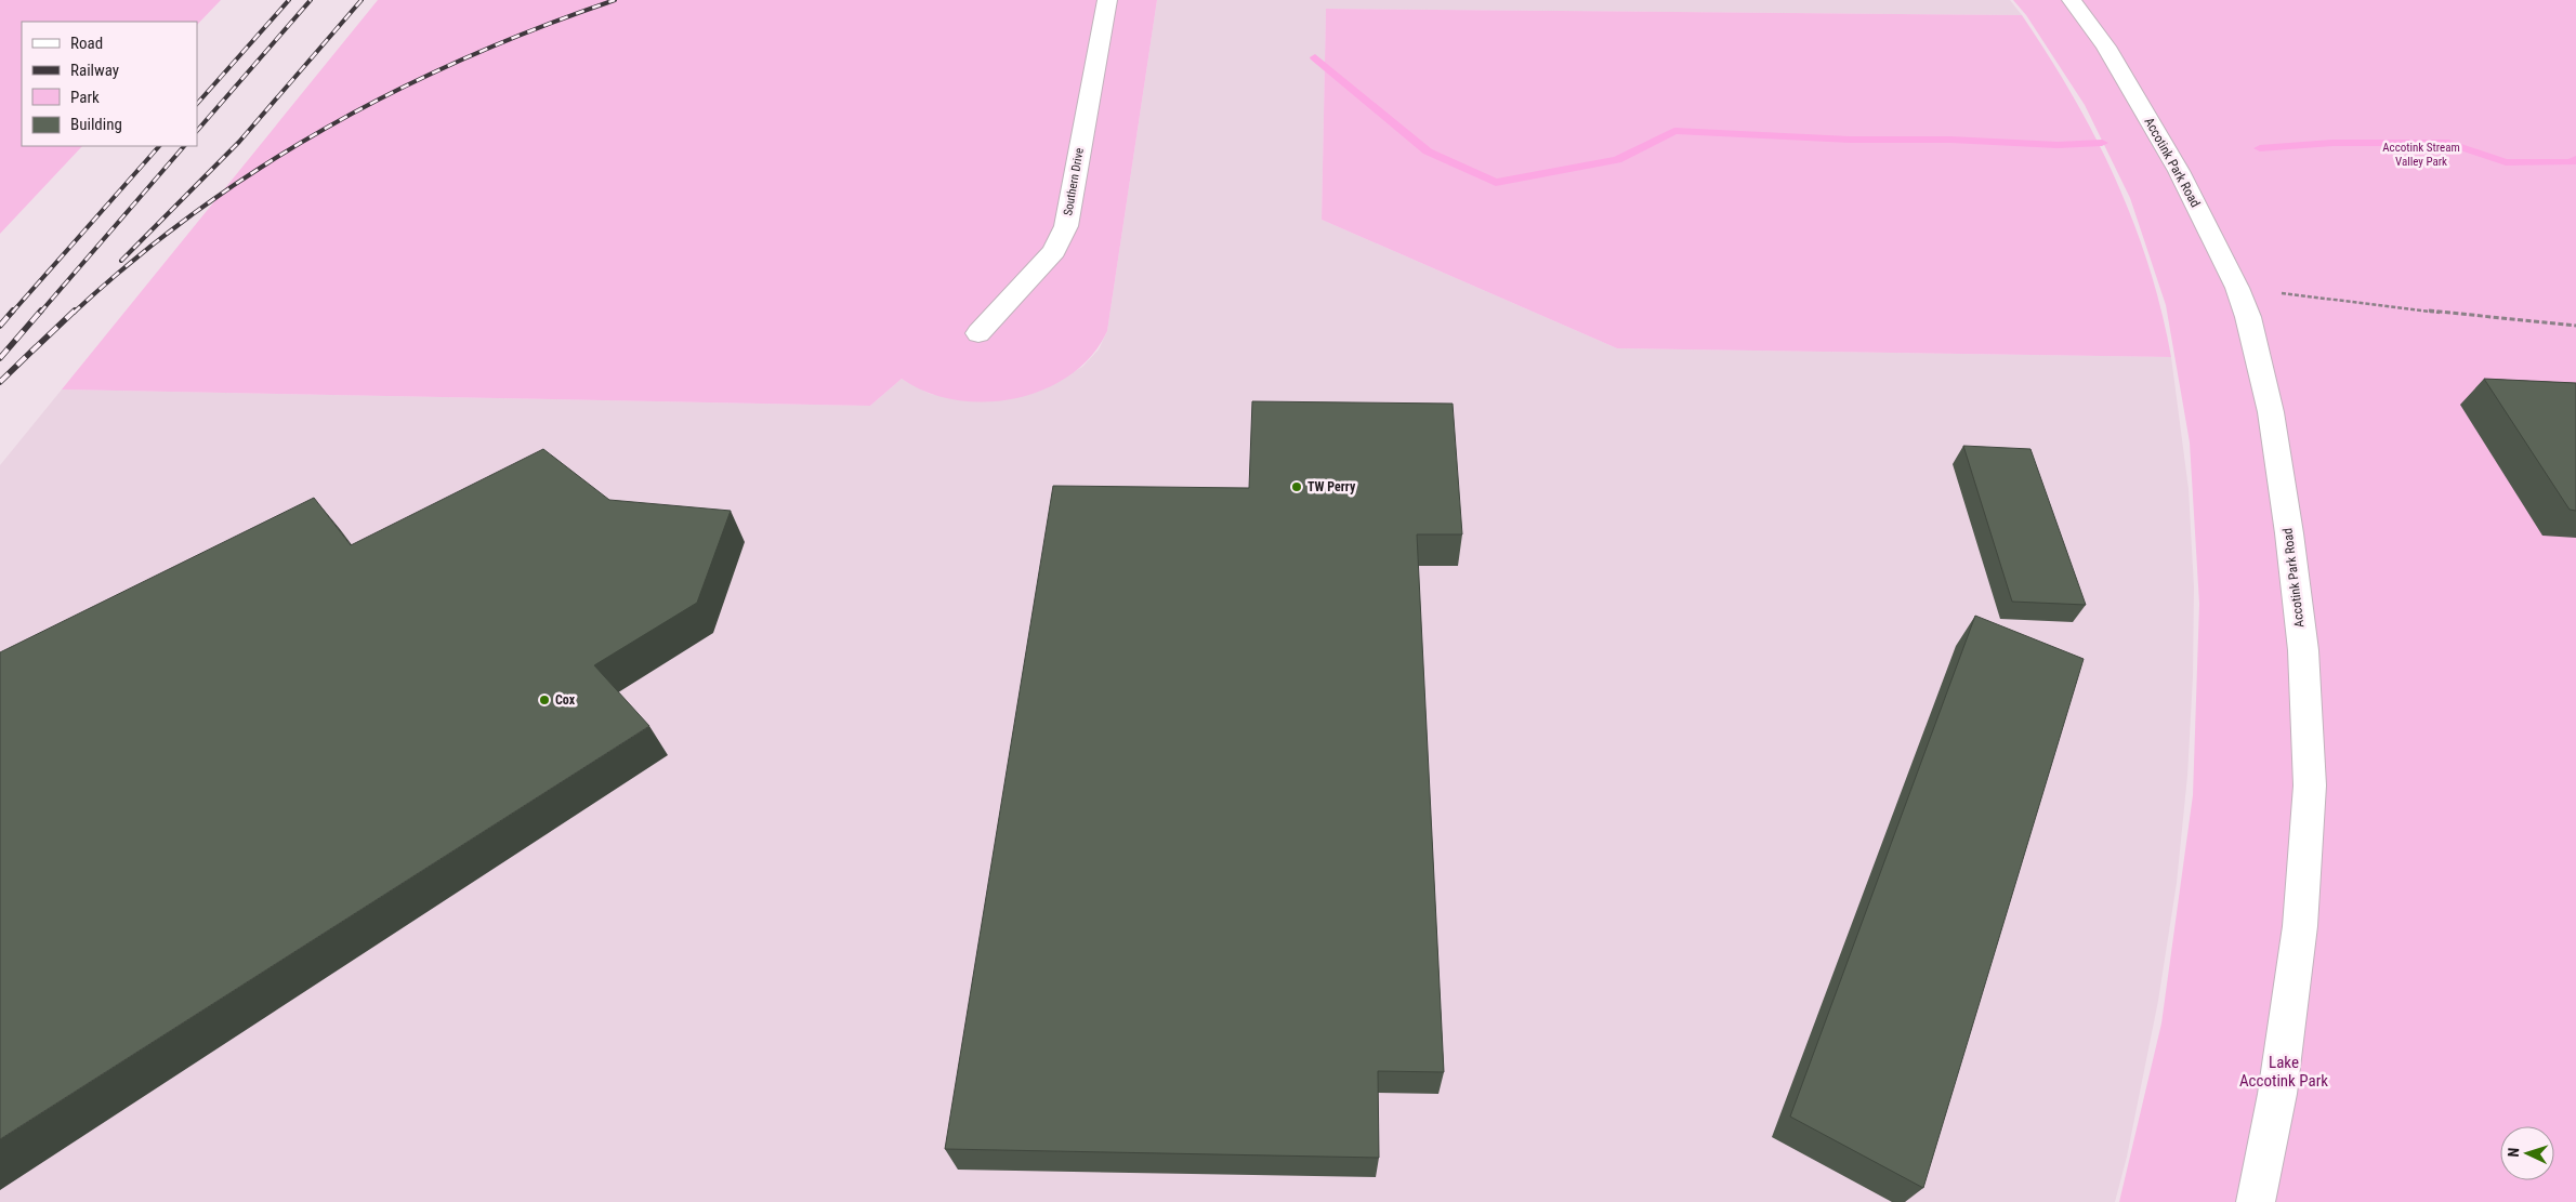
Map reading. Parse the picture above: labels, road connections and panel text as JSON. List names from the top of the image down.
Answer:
{
  "streets": {
    "street": ["Accotink Park Road", "Southern Drive"]
  },
  "parks": ["Accotink Stream Valley Park", "Lake Accotink Park"],
  "places": ["TW Perry", "Cox"],
  "legend": [
    "Road",
    "Railway",
    "Park",
    "Building"
  ],
  "north": "left"
}
